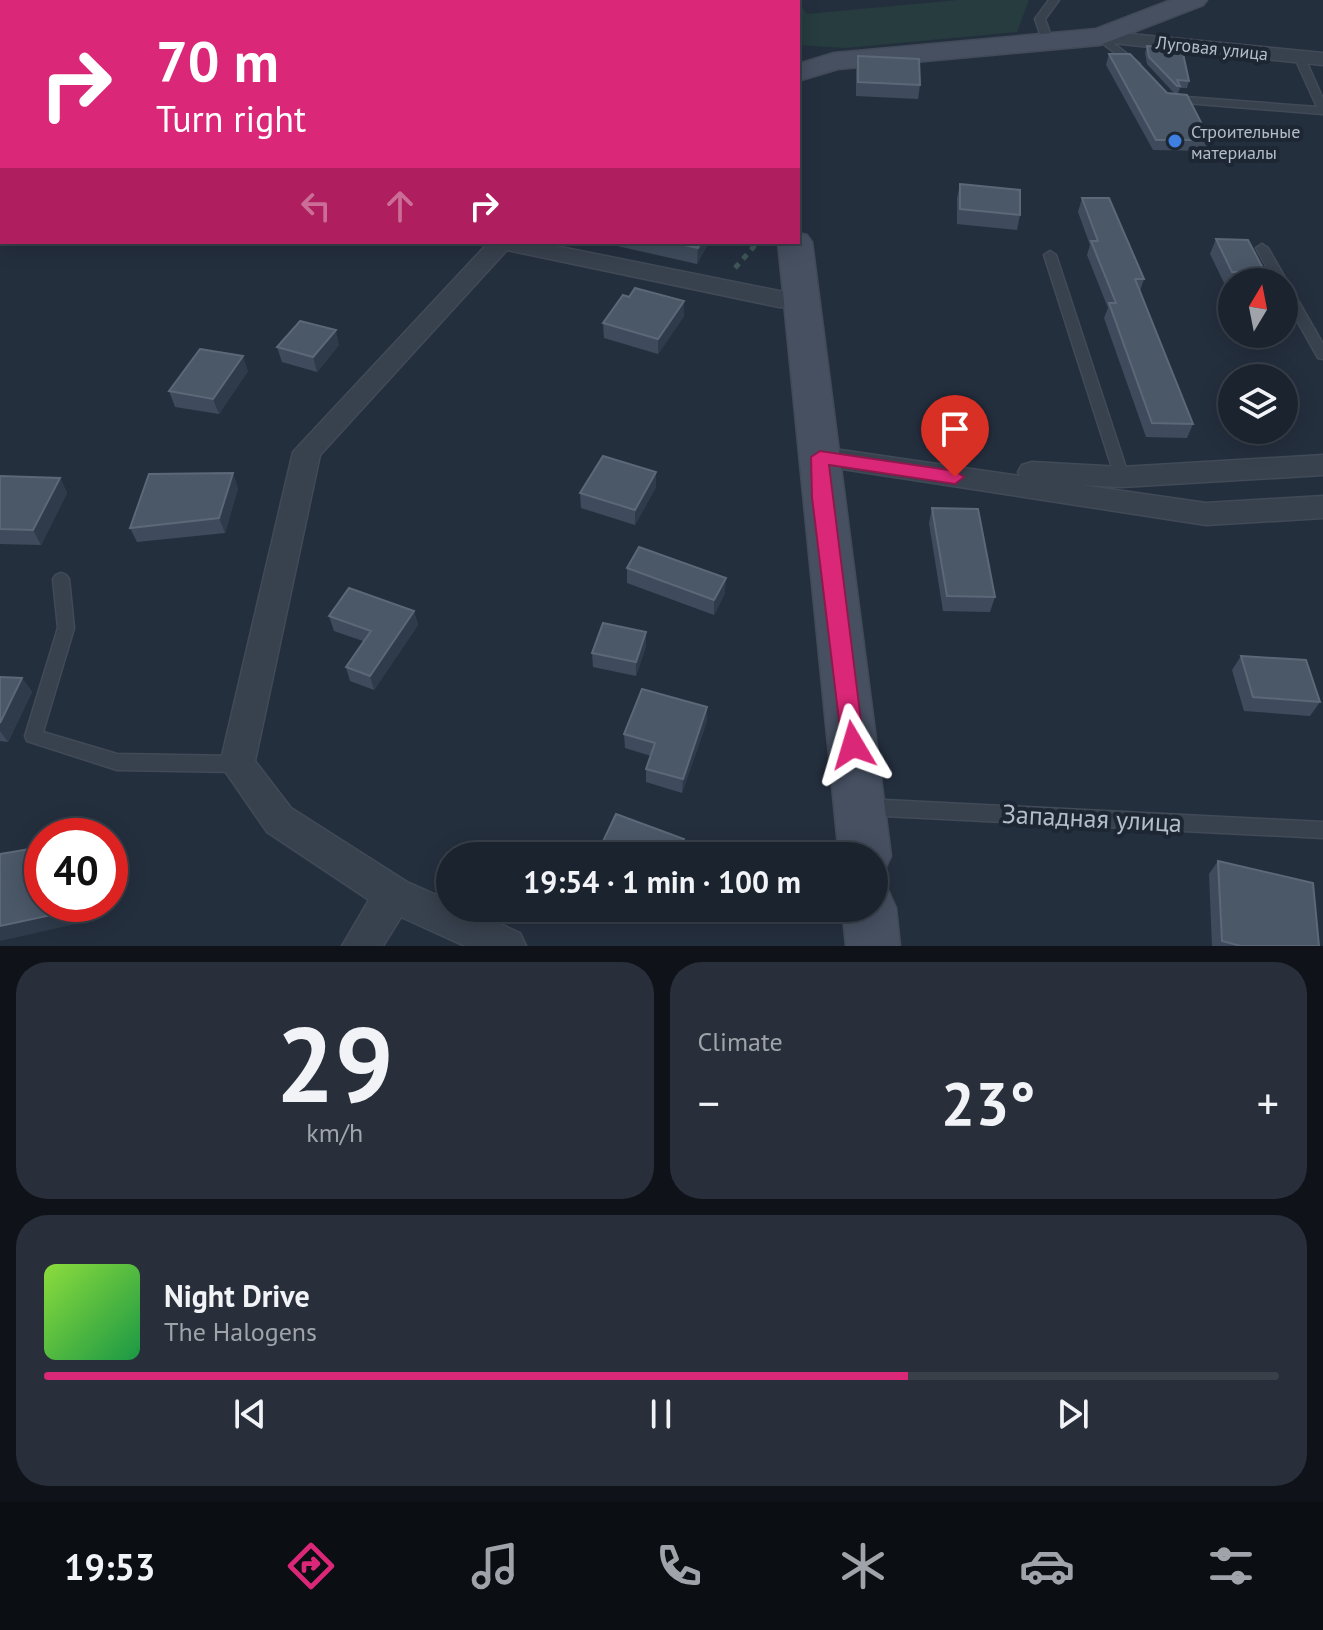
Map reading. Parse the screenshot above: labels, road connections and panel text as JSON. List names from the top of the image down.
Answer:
{
  "streets": {
    "street": ["Луговая улица"],
    "lane": ["Западная улица"]
  },
  "places": ["Строительные материалы"],
  "north": "top",
  "page": {
    "turn": ["70 m", "Turn right"],
    "limit": "40",
    "trip": "19:54 · 1 min · 100 m",
    "tile": [
      ["29", "km/h"],
      "Climate"
    ],
    "heat": ["−", "23°", "+"],
    "song": ["Night Drive", "The Halogens"],
    "tabs": "19:53"
  }
}
